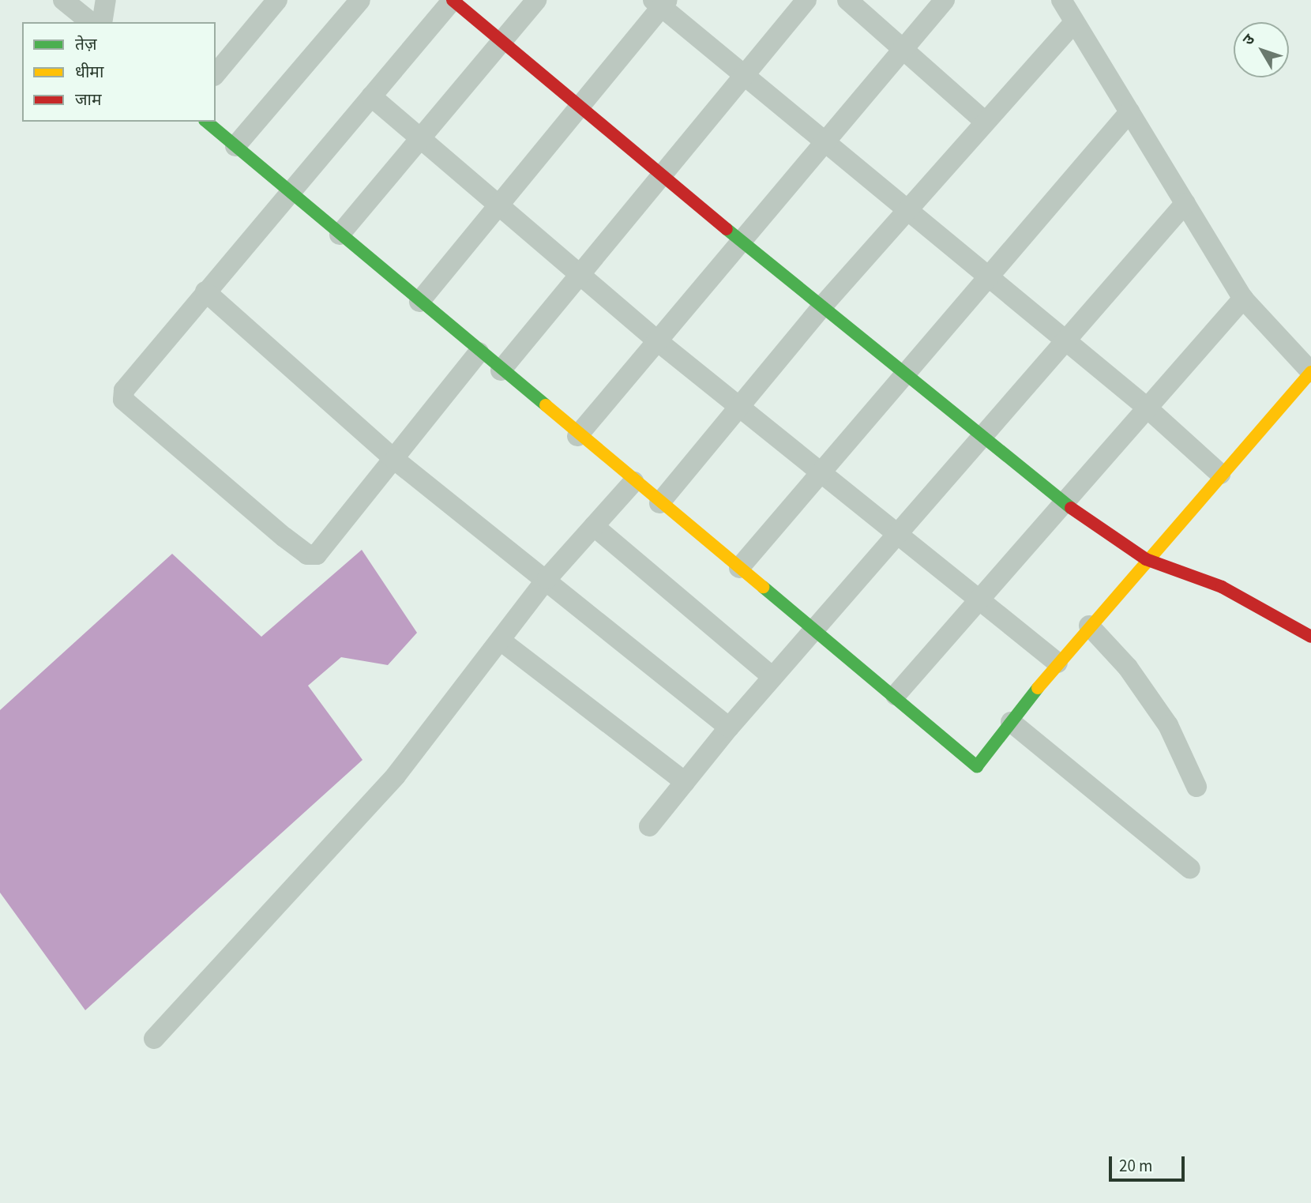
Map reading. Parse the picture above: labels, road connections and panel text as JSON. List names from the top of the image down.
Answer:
{
  "legend": ["तेज़", "धीमा", "जाम"],
  "scale_bar": "20 m",
  "north": "top left"
}
